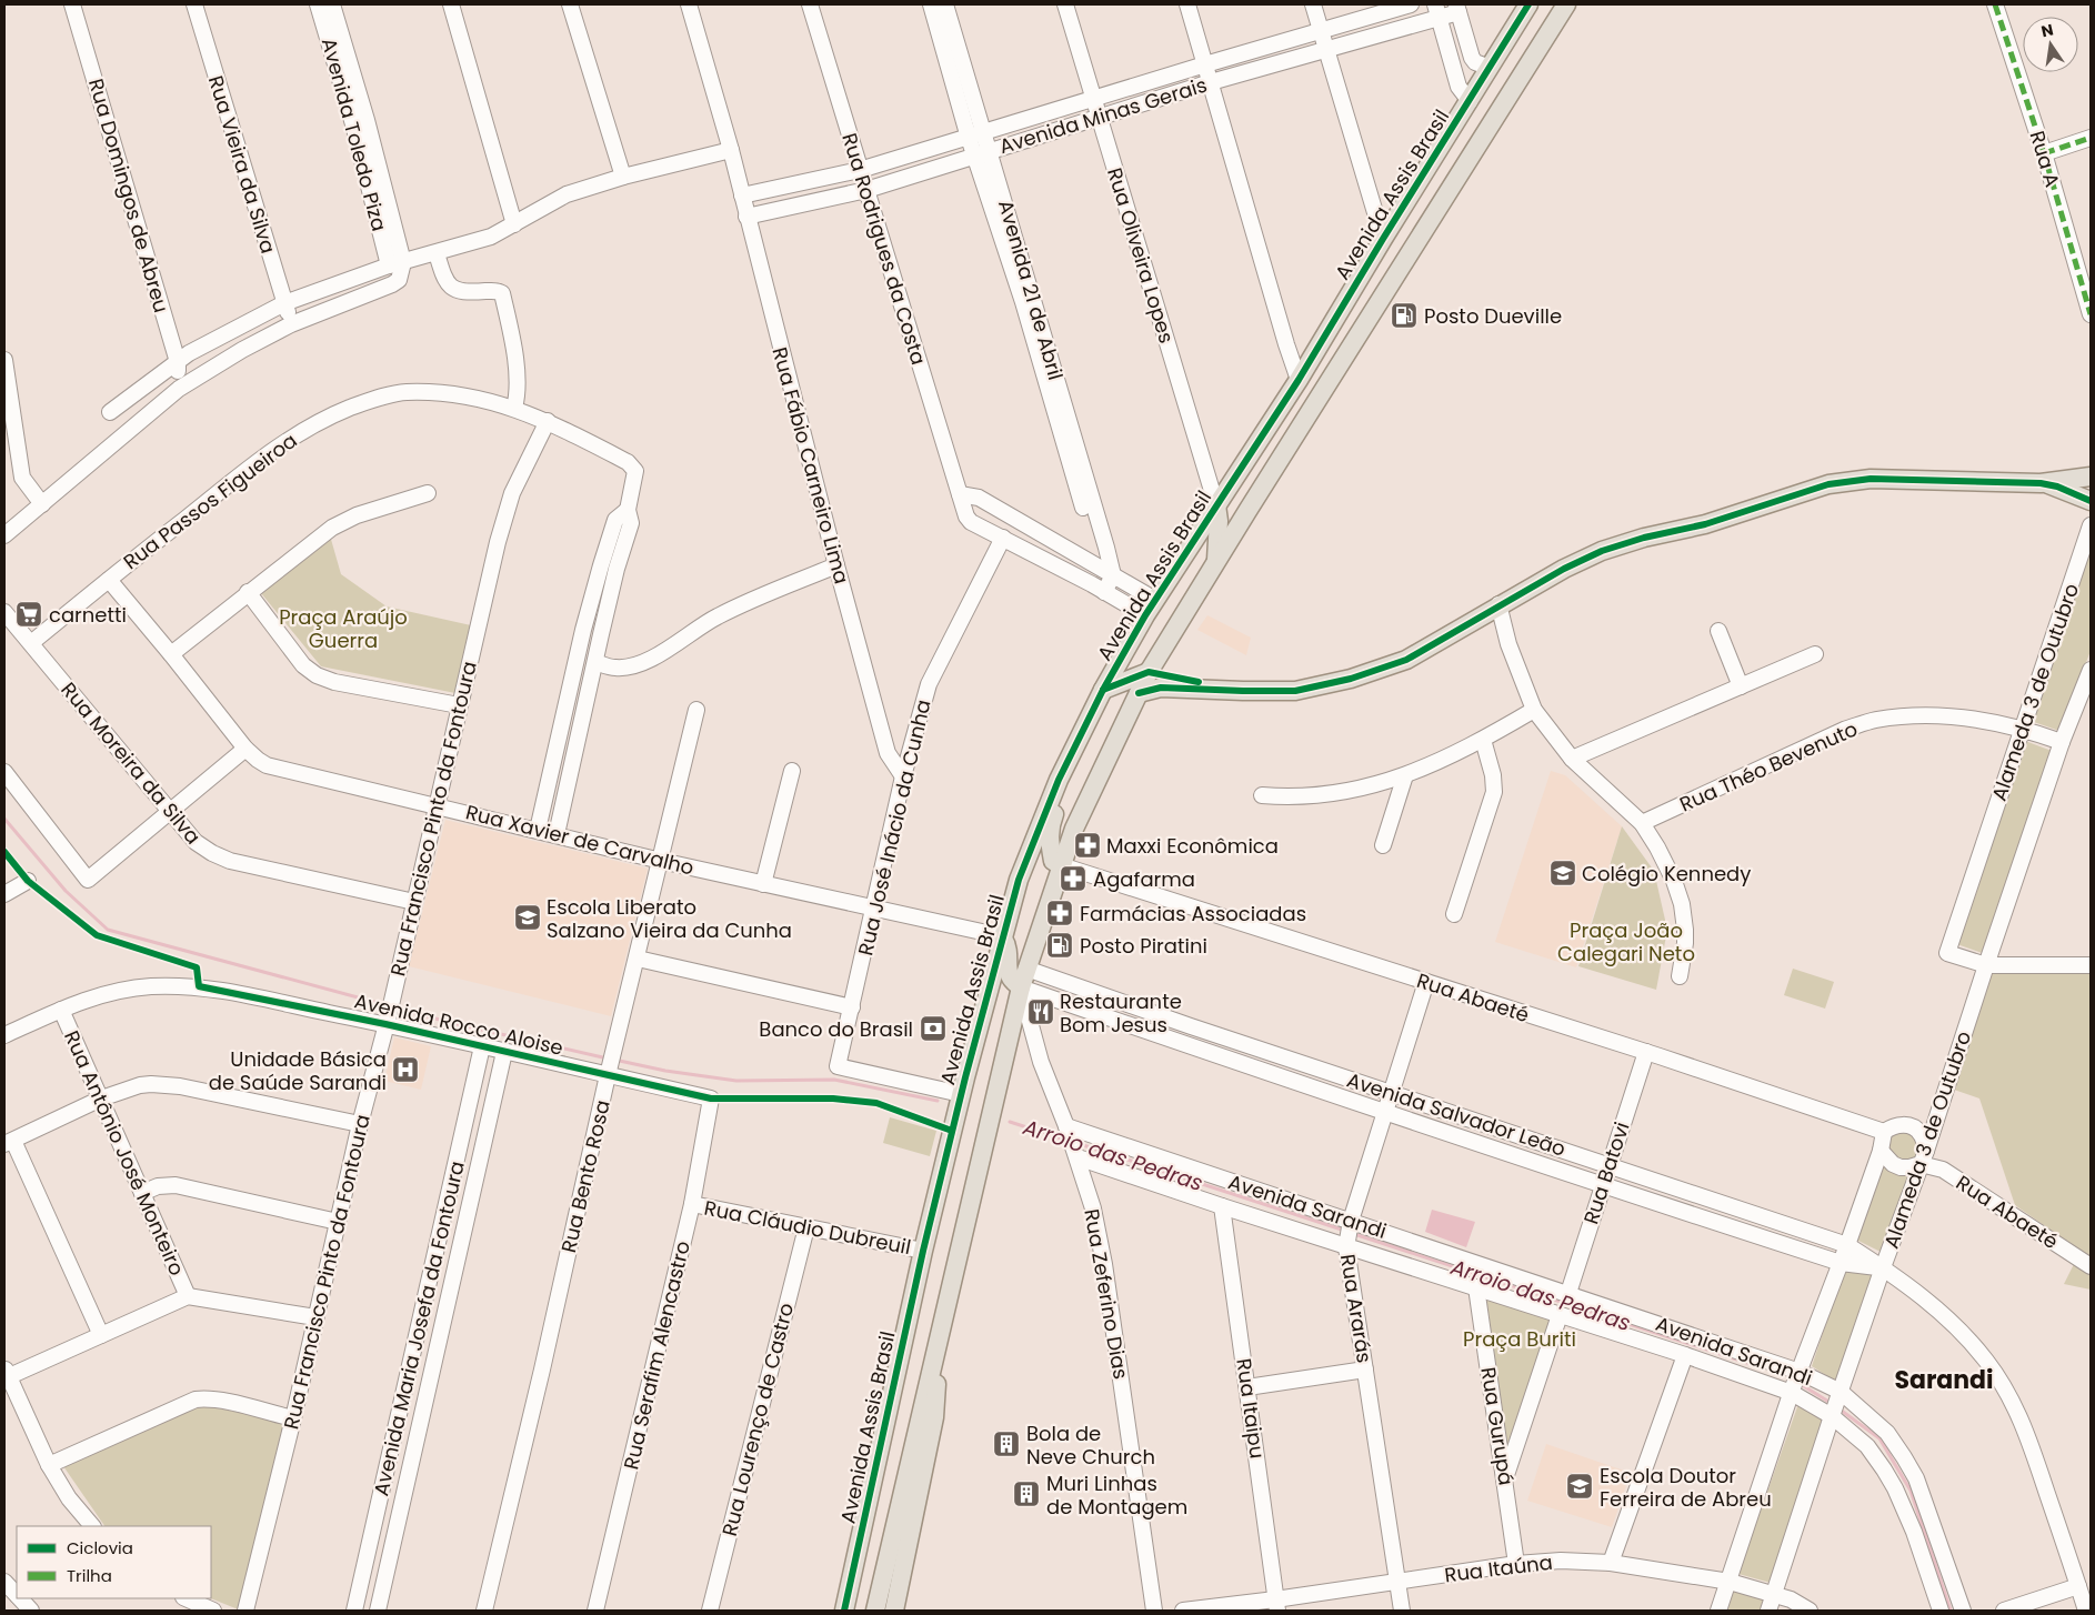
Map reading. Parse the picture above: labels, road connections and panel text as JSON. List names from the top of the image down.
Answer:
{
  "streets": {
    "main road": ["Avenida Assis Brasil"],
    "street": [
      "Avenida Minas Gerais",
      "Avenida Toledo Piza",
      "Rua A",
      "Rua Vieira da Silva",
      "Rua Domingos de Abreu",
      "Rua Rodrigues da Costa",
      "Rua Oliveira Lopes",
      "Avenida 21 de Abril",
      "Rua Fábio Carneiro Lima",
      "Rua Passos Figueiroa",
      "Alameda 3 de Outubro",
      "Rua Moreira da Silva",
      "Rua Théo Bevenuto",
      "Rua Francisco Pinto da Fontoura",
      "Rua José Inácio da Cunha",
      "Rua Xavier de Carvalho",
      "Rua Abaeté",
      "Avenida Rocco Aloise",
      "Avenida Salvador Leão",
      "Rua Antônio José Monteiro",
      "Rua Batovi",
      "Rua Bento Rosa",
      "Avenida Sarandi",
      "Rua Cláudio Dubreuil",
      "Rua Zeferino Dias",
      "Rua Ararás",
      "Avenida Maria Josefa da Fontoura",
      "Rua Serafim Alencastro",
      "Rua Itaipu",
      "Rua Lourenço de Castro",
      "Rua Gurupá",
      "Rua Itaúna"
    ]
  },
  "crossings": [
    ["Avenida Minas Gerais", "Rua Rodrigues da Costa"],
    ["Avenida Minas Gerais", "Rua Oliveira Lopes"],
    ["Avenida Minas Gerais", "Avenida 21 de Abril"],
    ["Avenida Minas Gerais", "Rua Fábio Carneiro Lima"],
    ["Avenida Assis Brasil", "Rua Rodrigues da Costa"],
    ["Avenida Assis Brasil", "Rua Oliveira Lopes"],
    ["Avenida Assis Brasil", "Rua José Inácio da Cunha"],
    ["Avenida Assis Brasil", "Rua Xavier de Carvalho"],
    ["Avenida Assis Brasil", "Rua Cláudio Dubreuil"],
    ["Rua Rodrigues da Costa", "Rua José Inácio da Cunha"],
    ["Rua Fábio Carneiro Lima", "Rua José Inácio da Cunha"],
    ["Rua Passos Figueiroa", "Rua Moreira da Silva"],
    ["Rua Passos Figueiroa", "Rua Francisco Pinto da Fontoura"],
    ["Rua Passos Figueiroa", "Rua Xavier de Carvalho"],
    ["Alameda 3 de Outubro", "Rua Théo Bevenuto"],
    ["Alameda 3 de Outubro", "Rua Abaeté"],
    ["Alameda 3 de Outubro", "Avenida Salvador Leão"],
    ["Alameda 3 de Outubro", "Avenida Sarandi"],
    ["Alameda 3 de Outubro", "Rua Itaúna"],
    ["Rua Moreira da Silva", "Rua Francisco Pinto da Fontoura"],
    ["Rua Francisco Pinto da Fontoura", "Rua Xavier de Carvalho"],
    ["Rua Francisco Pinto da Fontoura", "Avenida Rocco Aloise"],
    ["Rua José Inácio da Cunha", "Rua Xavier de Carvalho"],
    ["Rua Xavier de Carvalho", "Rua Bento Rosa"],
    ["Rua Abaeté", "Rua Batovi"],
    ["Rua Abaeté", "Rua Ararás"],
    ["Avenida Rocco Aloise", "Rua Antônio José Monteiro"],
    ["Avenida Rocco Aloise", "Rua Bento Rosa"],
    ["Avenida Rocco Aloise", "Avenida Maria Josefa da Fontoura"],
    ["Avenida Rocco Aloise", "Rua Serafim Alencastro"],
    ["Avenida Salvador Leão", "Rua Batovi"],
    ["Avenida Salvador Leão", "Rua Zeferino Dias"],
    ["Avenida Salvador Leão", "Rua Ararás"],
    ["Rua Batovi", "Avenida Sarandi"],
    ["Avenida Sarandi", "Rua Zeferino Dias"],
    ["Avenida Sarandi", "Rua Ararás"],
    ["Avenida Sarandi", "Rua Itaipu"],
    ["Avenida Sarandi", "Rua Gurupá"],
    ["Rua Cláudio Dubreuil", "Rua Serafim Alencastro"],
    ["Rua Cláudio Dubreuil", "Rua Lourenço de Castro"],
    ["Rua Ararás", "Rua Itaúna"],
    ["Rua Itaipu", "Rua Itaúna"],
    ["Rua Gurupá", "Rua Itaúna"]
  ],
  "districts": ["Sarandi"],
  "water": ["Arroio das Pedras"],
  "parks": ["Praça Araújo Guerra", "Praça João Calegari Neto", "Praça Buriti"],
  "places": {
    "fuel station": ["Posto Dueville", "Posto Piratini"],
    "supermarket": ["carnetti"],
    "pharmacy": ["Maxxi Econômica", "Agafarma", "Farmácias Associadas"],
    "school or university": ["Colégio Kennedy", "Escola Liberato Salzano Vieira da Cunha", "Escola Doutor Ferreira de Abreu"],
    "restaurant": ["Restaurante Bom Jesus"],
    "bank": ["Banco do Brasil"],
    "hospital": ["Unidade Básica de Saúde Sarandi"],
    "building": ["Bola de Neve Church", "Muri Linhas de Montagem"]
  },
  "legend": ["Ciclovia", "Trilha"],
  "north": "top"
}
